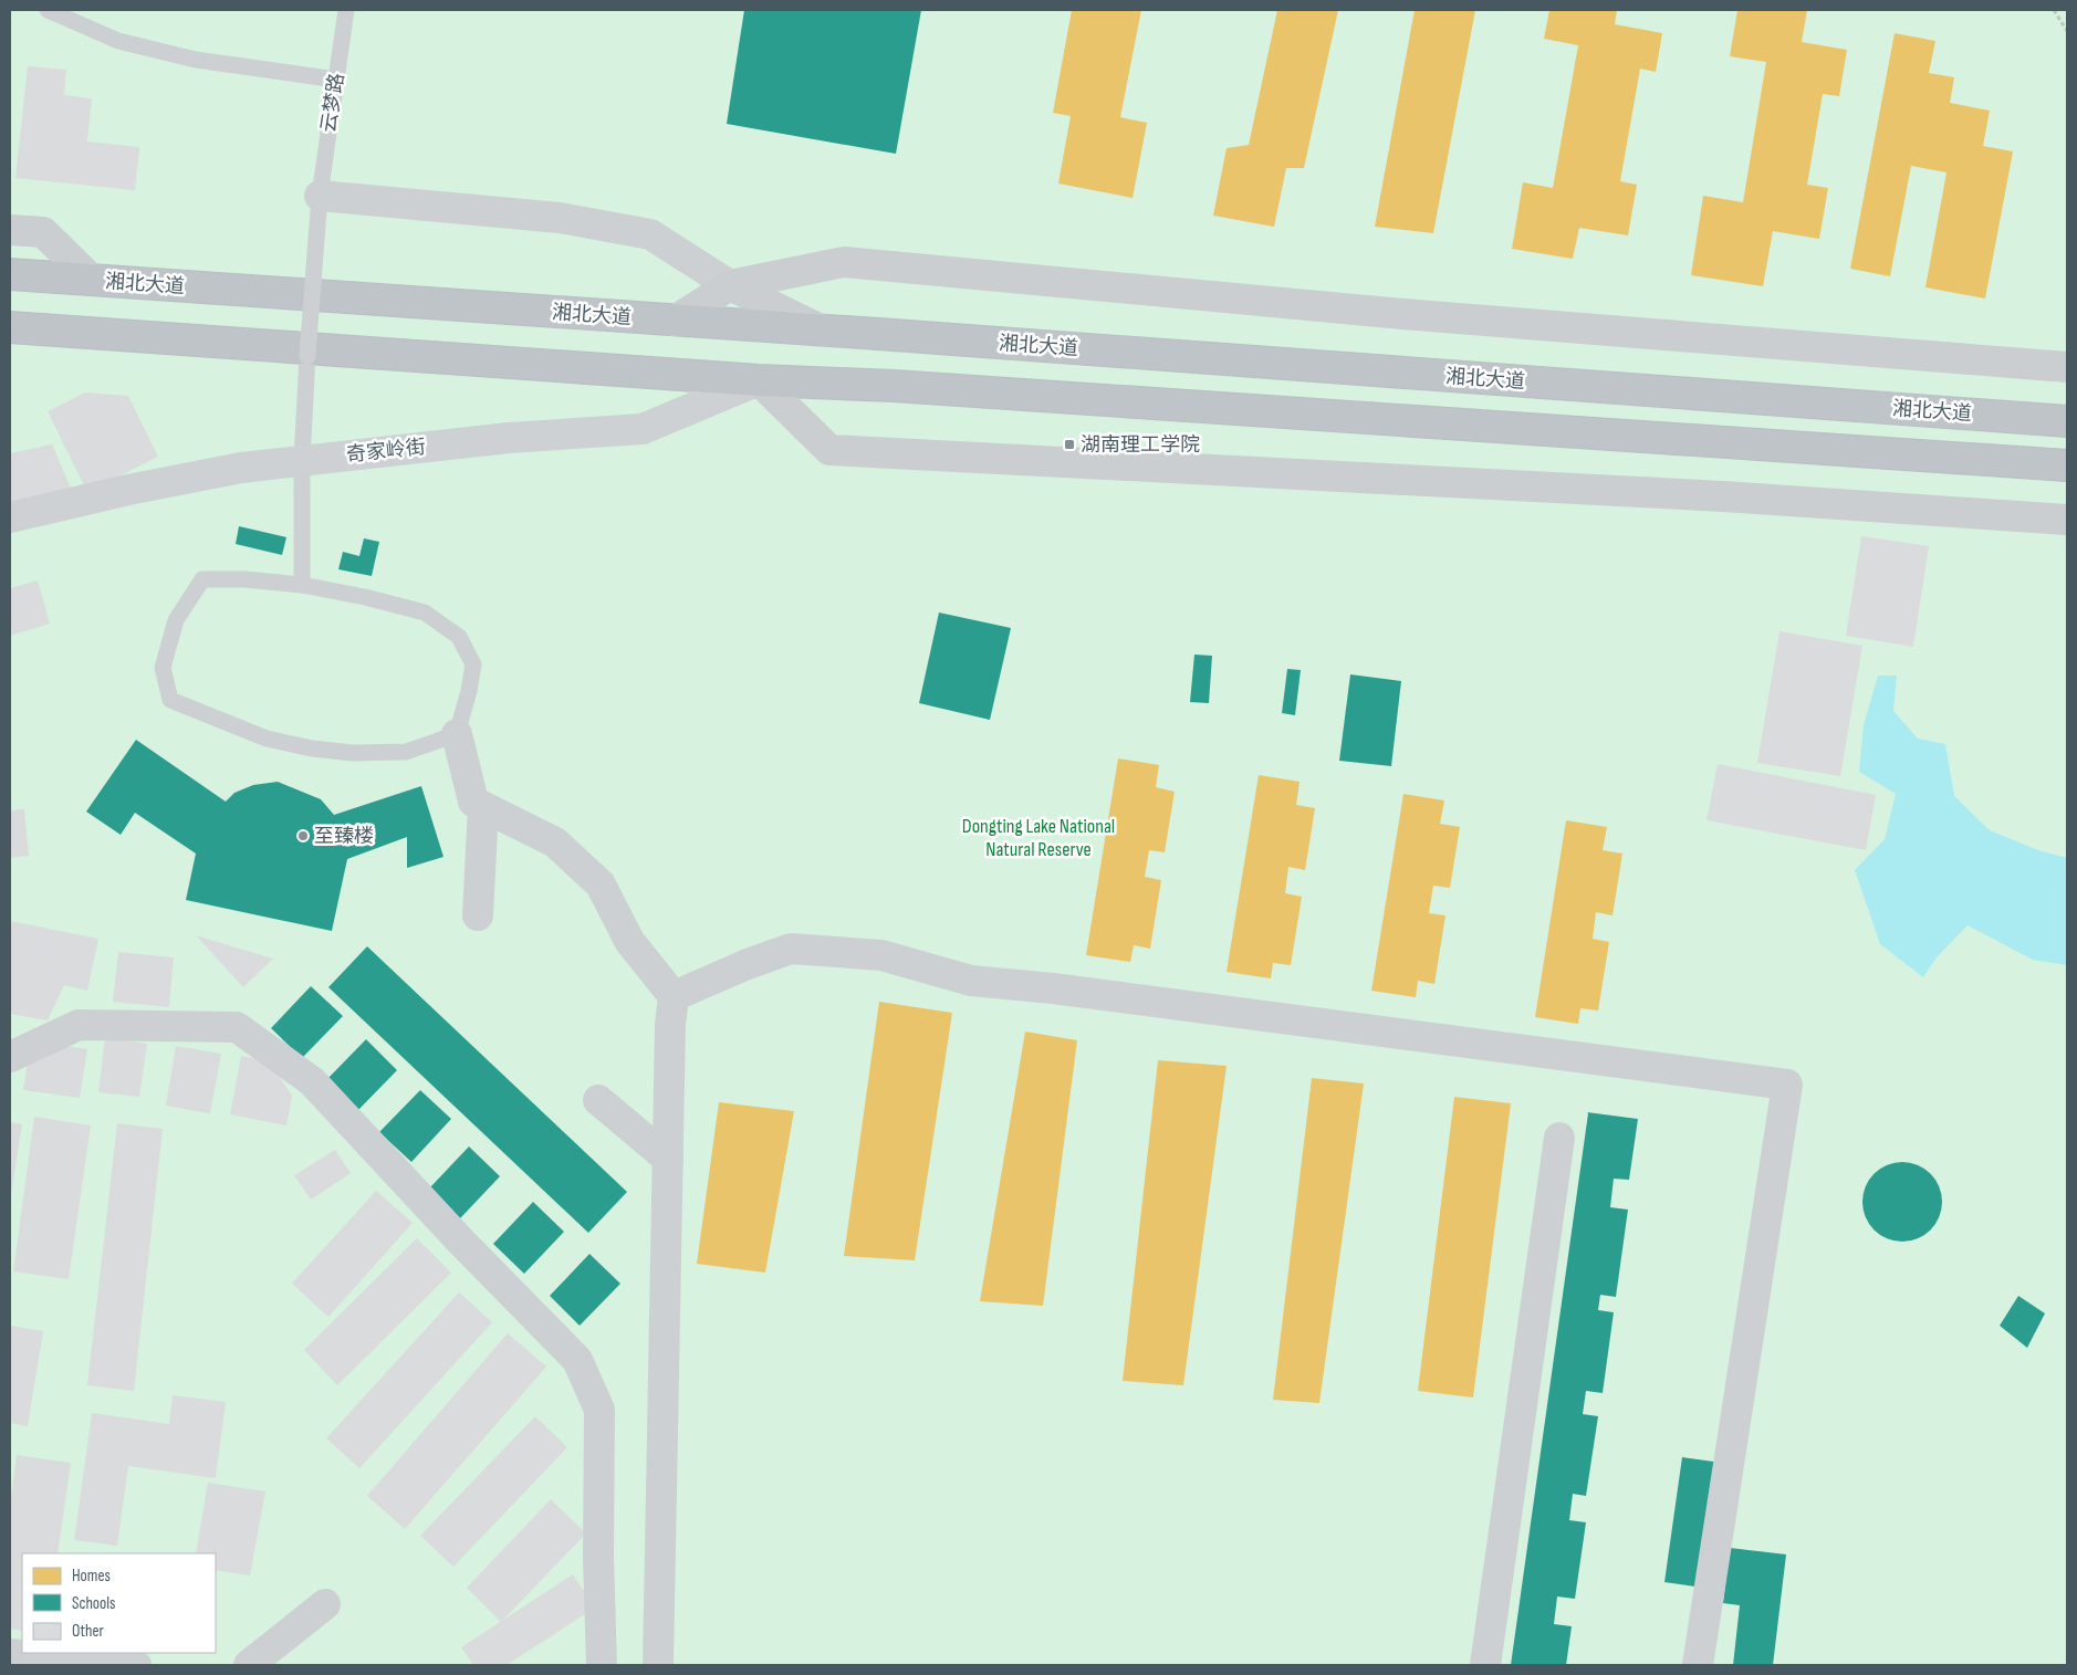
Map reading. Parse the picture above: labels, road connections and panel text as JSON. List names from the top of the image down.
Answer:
{
  "streets": {
    "highway": ["湘北大道"],
    "street": ["奇家岭街"],
    "lane": ["云梦路"]
  },
  "crossings": [
    ["云梦路", "奇家岭街"]
  ],
  "parks": ["Dongting Lake National Natural Reserve"],
  "places": {
    "transit": ["湖南理工学院"],
    "other": ["至臻楼"]
  },
  "legend": ["Homes", "Schools", "Other"]
}
